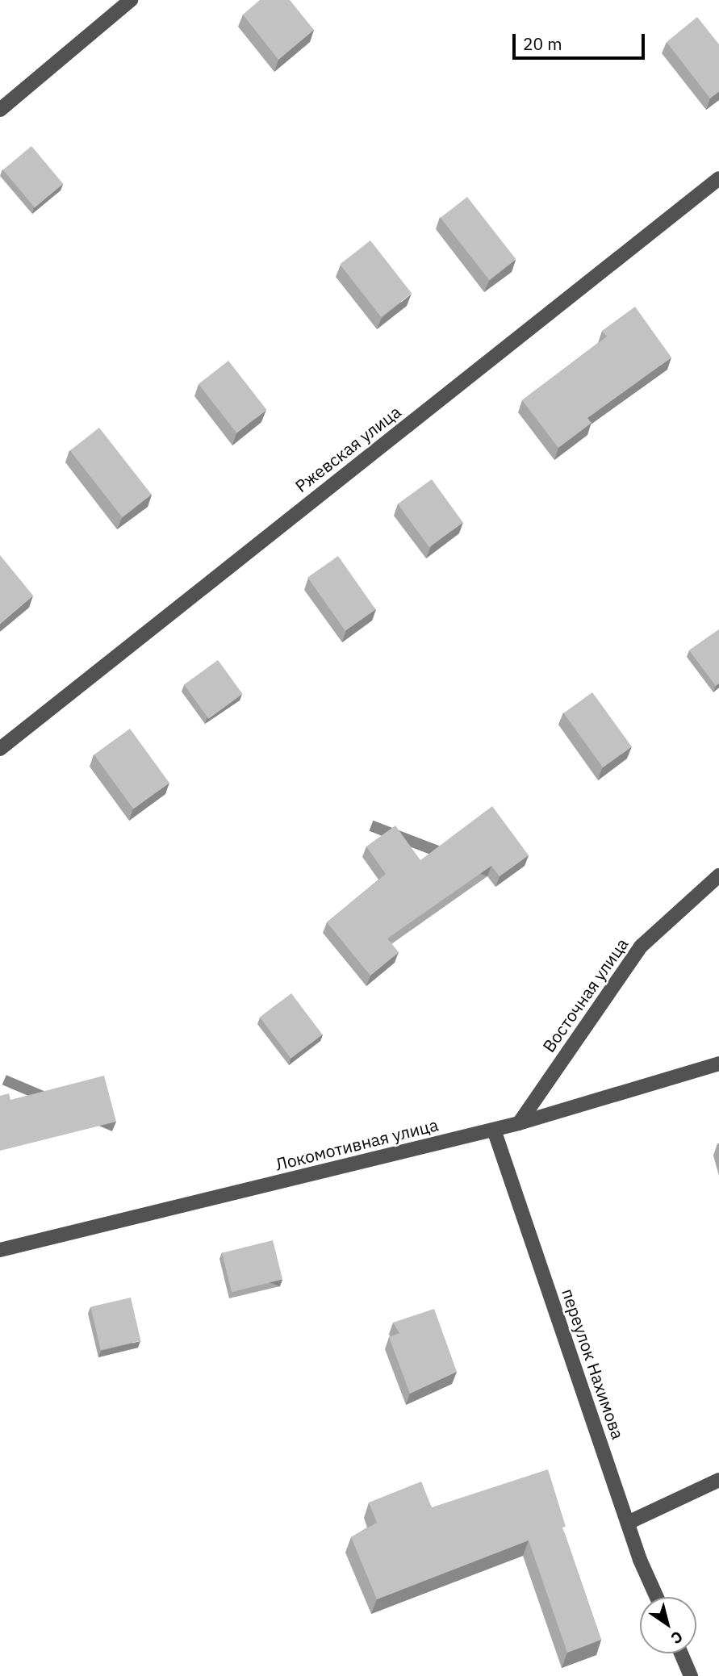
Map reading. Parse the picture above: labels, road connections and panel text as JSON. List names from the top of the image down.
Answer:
{
  "streets": {
    "street": [
      "Ржевская улица",
      "Восточная улица",
      "Локомотивная улица",
      "переулок Нахимова"
    ]
  },
  "crossings": [
    ["Восточная улица", "Локомотивная улица"],
    ["Локомотивная улица", "переулок Нахимова"]
  ],
  "scale_bar": "20 m",
  "north": "bottom right"
}
